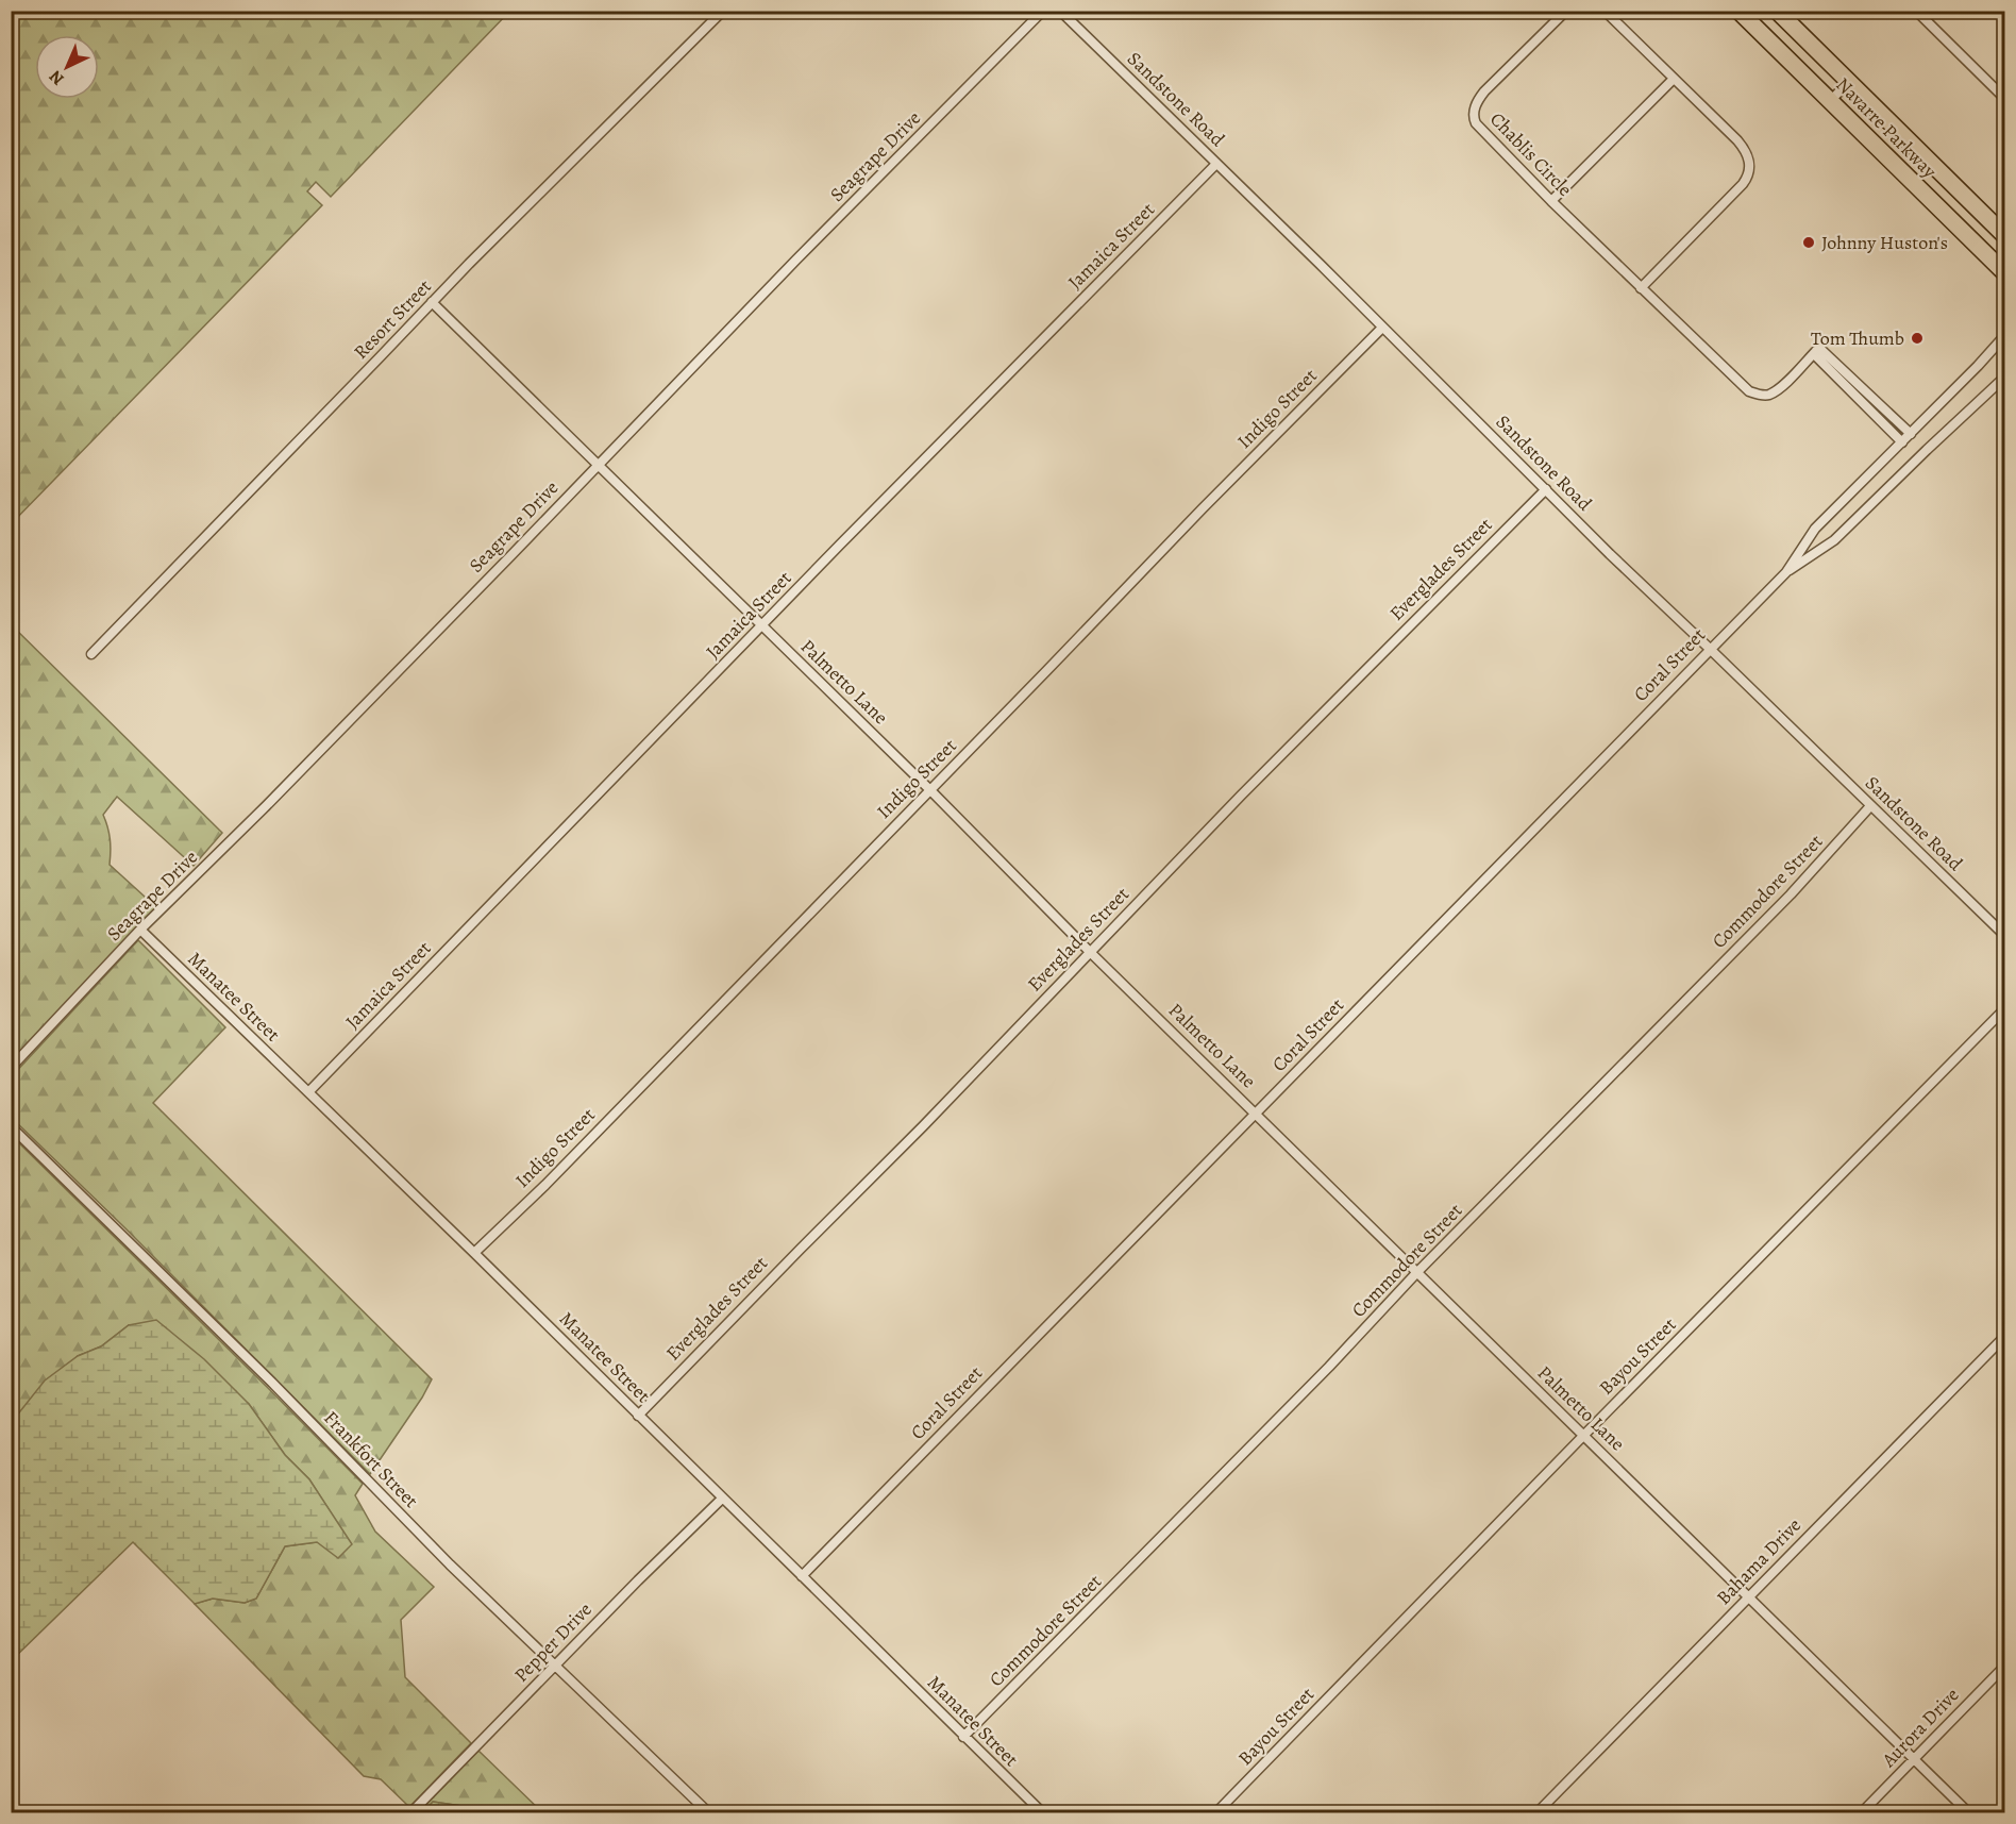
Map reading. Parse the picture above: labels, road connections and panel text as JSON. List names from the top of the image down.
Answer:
{
  "streets": {
    "highway": ["Navarre Parkway"],
    "street": [
      "Sandstone Road",
      "Chablis Circle",
      "Seagrape Drive",
      "Jamaica Street",
      "Resort Street",
      "Indigo Street",
      "Everglades Street",
      "Coral Street",
      "Palmetto Lane",
      "Commodore Street",
      "Manatee Street",
      "Bayou Street",
      "Frankfort Street",
      "Bahama Drive",
      "Pepper Drive",
      "Aurora Drive"
    ]
  },
  "crossings": [
    ["Sandstone Road", "Jamaica Street"],
    ["Sandstone Road", "Indigo Street"],
    ["Sandstone Road", "Everglades Street"],
    ["Sandstone Road", "Coral Street"],
    ["Sandstone Road", "Commodore Street"],
    ["Seagrape Drive", "Palmetto Lane"],
    ["Seagrape Drive", "Manatee Street"],
    ["Jamaica Street", "Palmetto Lane"],
    ["Jamaica Street", "Manatee Street"],
    ["Resort Street", "Palmetto Lane"],
    ["Indigo Street", "Palmetto Lane"],
    ["Indigo Street", "Manatee Street"],
    ["Everglades Street", "Palmetto Lane"],
    ["Everglades Street", "Manatee Street"],
    ["Coral Street", "Palmetto Lane"],
    ["Coral Street", "Manatee Street"],
    ["Palmetto Lane", "Commodore Street"],
    ["Palmetto Lane", "Bayou Street"],
    ["Palmetto Lane", "Bahama Drive"],
    ["Palmetto Lane", "Aurora Drive"],
    ["Commodore Street", "Manatee Street"],
    ["Manatee Street", "Pepper Drive"],
    ["Frankfort Street", "Pepper Drive"]
  ],
  "places": ["Johnny Huston's", "Tom Thumb"],
  "north": "bottom left"
}
